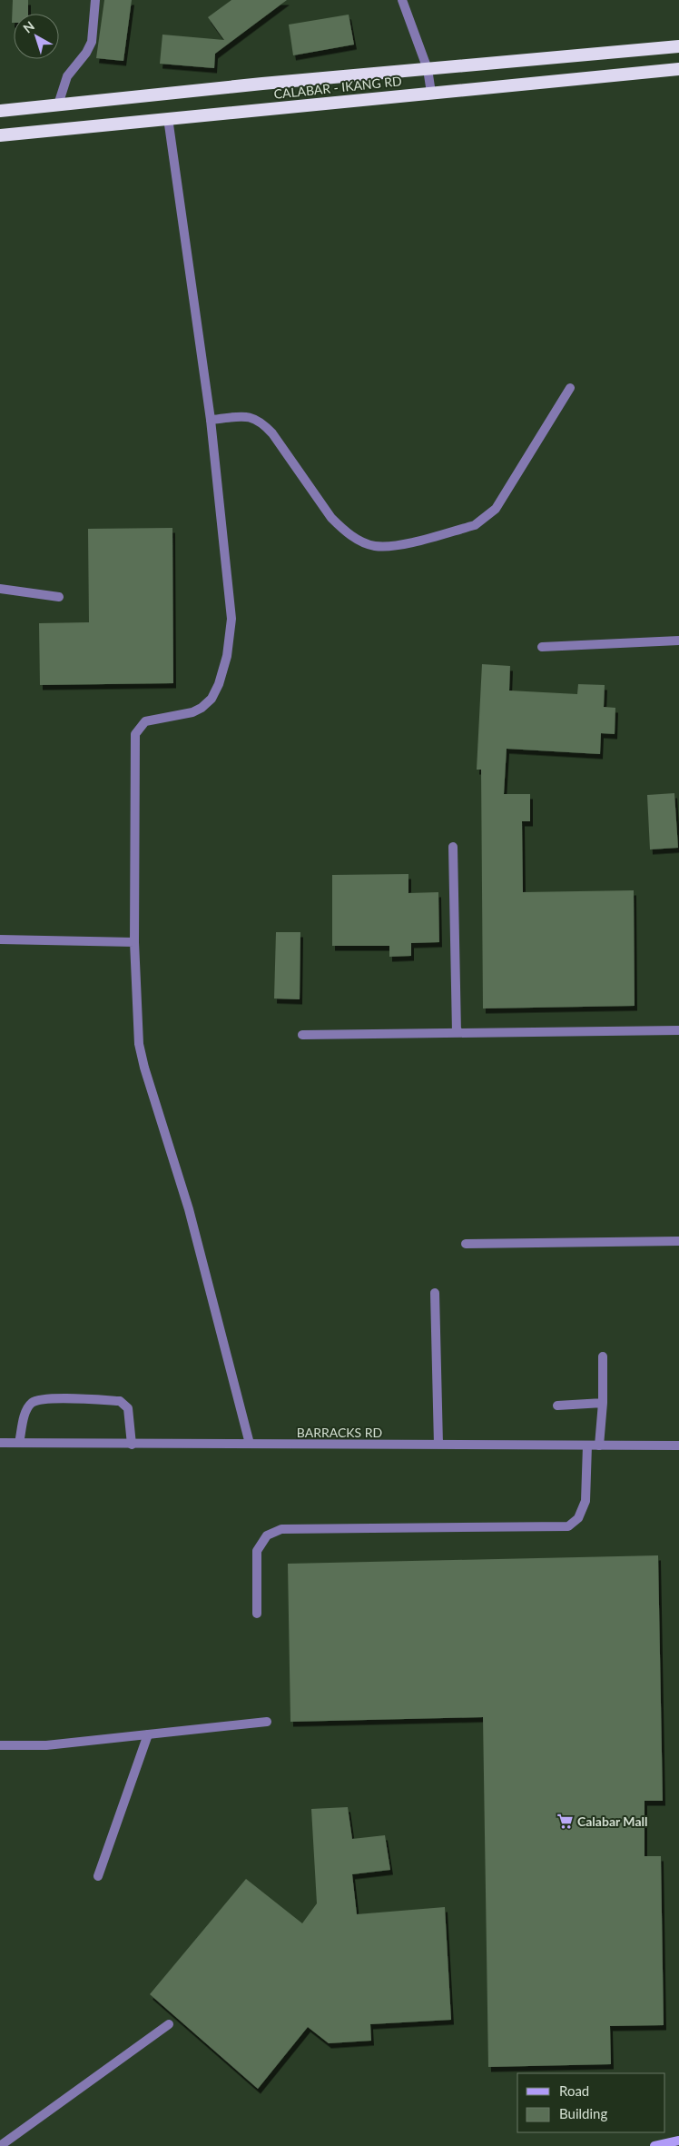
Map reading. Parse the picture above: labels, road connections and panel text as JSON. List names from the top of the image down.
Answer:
{
  "streets": {
    "highway": ["CALABAR - IKANG RD"],
    "street": ["BARRACKS RD"]
  },
  "places": {
    "supermarket": ["Calabar Mall"]
  },
  "legend": ["Road", "Building"],
  "north": "top left"
}
